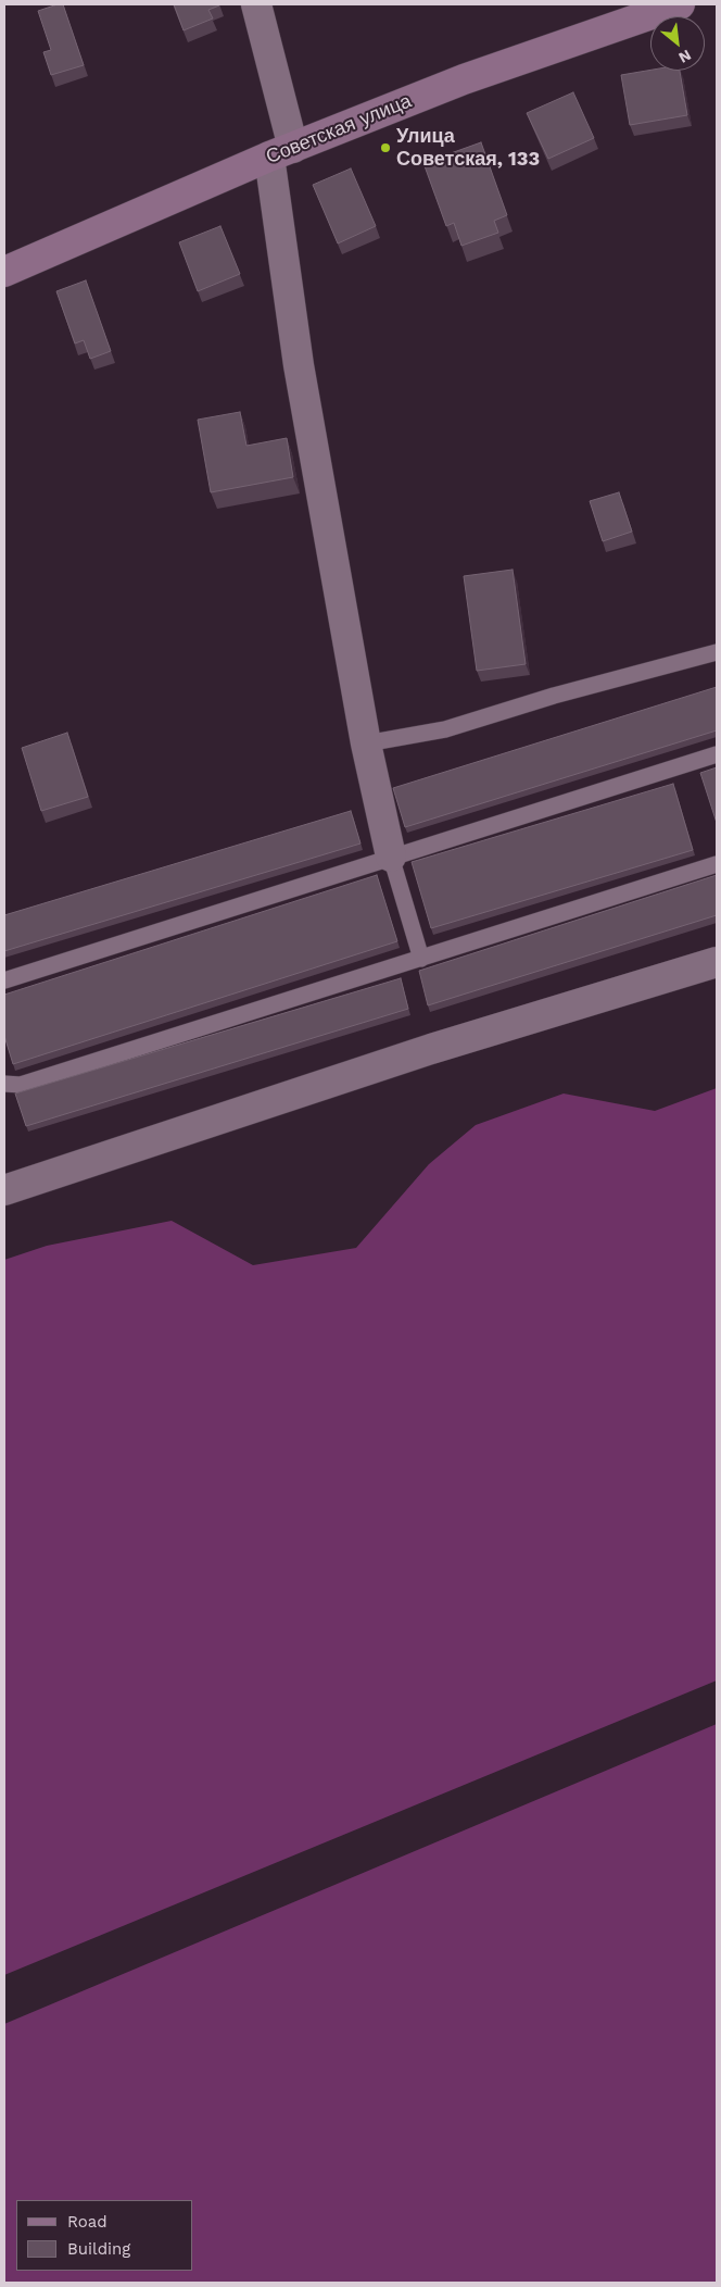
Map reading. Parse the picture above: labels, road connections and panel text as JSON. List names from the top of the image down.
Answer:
{
  "streets": {
    "street": ["Советская улица"]
  },
  "places": ["Улица Советская, 133"],
  "legend": ["Road", "Building"],
  "north": "bottom right"
}
